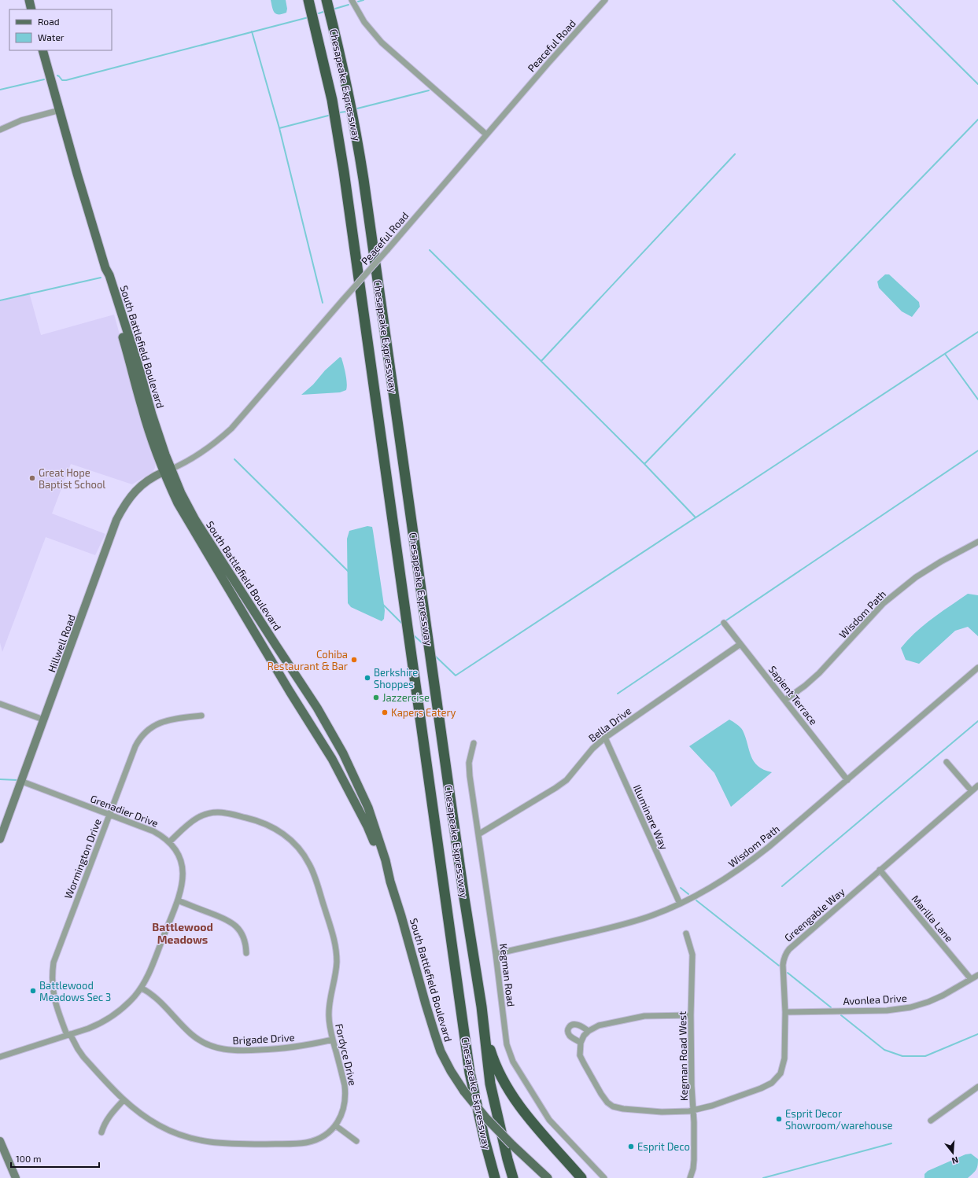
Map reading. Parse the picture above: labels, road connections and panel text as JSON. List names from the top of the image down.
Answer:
{
  "streets": {
    "highway": ["Chesapeake Expressway"],
    "main road": ["South Battlefield Boulevard"],
    "street": [
      "Peaceful Road",
      "Wisdom Path",
      "Hillwell Road",
      "Sapient Terrace",
      "Bella Drive",
      "Grenadier Drive",
      "Illuminare Way",
      "Wormington Drive",
      "Greengable Way",
      "Marilla Lane",
      "Kegman Road",
      "Avonlea Drive",
      "Brigade Drive",
      "Fordyce Drive",
      "Kegman Road West"
    ]
  },
  "crossings": [
    ["Peaceful Road", "South Battlefield Boulevard"],
    ["Peaceful Road", "Hillwell Road"],
    ["South Battlefield Boulevard", "Hillwell Road"],
    ["Wisdom Path", "Sapient Terrace"],
    ["Wisdom Path", "Illuminare Way"],
    ["Wisdom Path", "Kegman Road"],
    ["Hillwell Road", "Grenadier Drive"],
    ["Sapient Terrace", "Bella Drive"],
    ["Bella Drive", "Illuminare Way"],
    ["Bella Drive", "Kegman Road"],
    ["Grenadier Drive", "Wormington Drive"],
    ["Grenadier Drive", "Brigade Drive"],
    ["Grenadier Drive", "Fordyce Drive"],
    ["Wormington Drive", "Fordyce Drive"],
    ["Greengable Way", "Marilla Lane"],
    ["Greengable Way", "Avonlea Drive"],
    ["Greengable Way", "Kegman Road West"],
    ["Marilla Lane", "Avonlea Drive"],
    ["Brigade Drive", "Fordyce Drive"]
  ],
  "districts": ["Battlewood Meadows"],
  "places": [
    "Great Hope Baptist School",
    "Cohiba Restaurant & Bar",
    "Berkshire Shoppes",
    "Jazzercise",
    "Kapers Eatery",
    "Battlewood Meadows Sec 3",
    "Esprit Decor Showroom/warehouse",
    "Esprit Deco"
  ],
  "legend": ["Road", "Water"],
  "scale_bar": "100 m",
  "north": "bottom"
}
